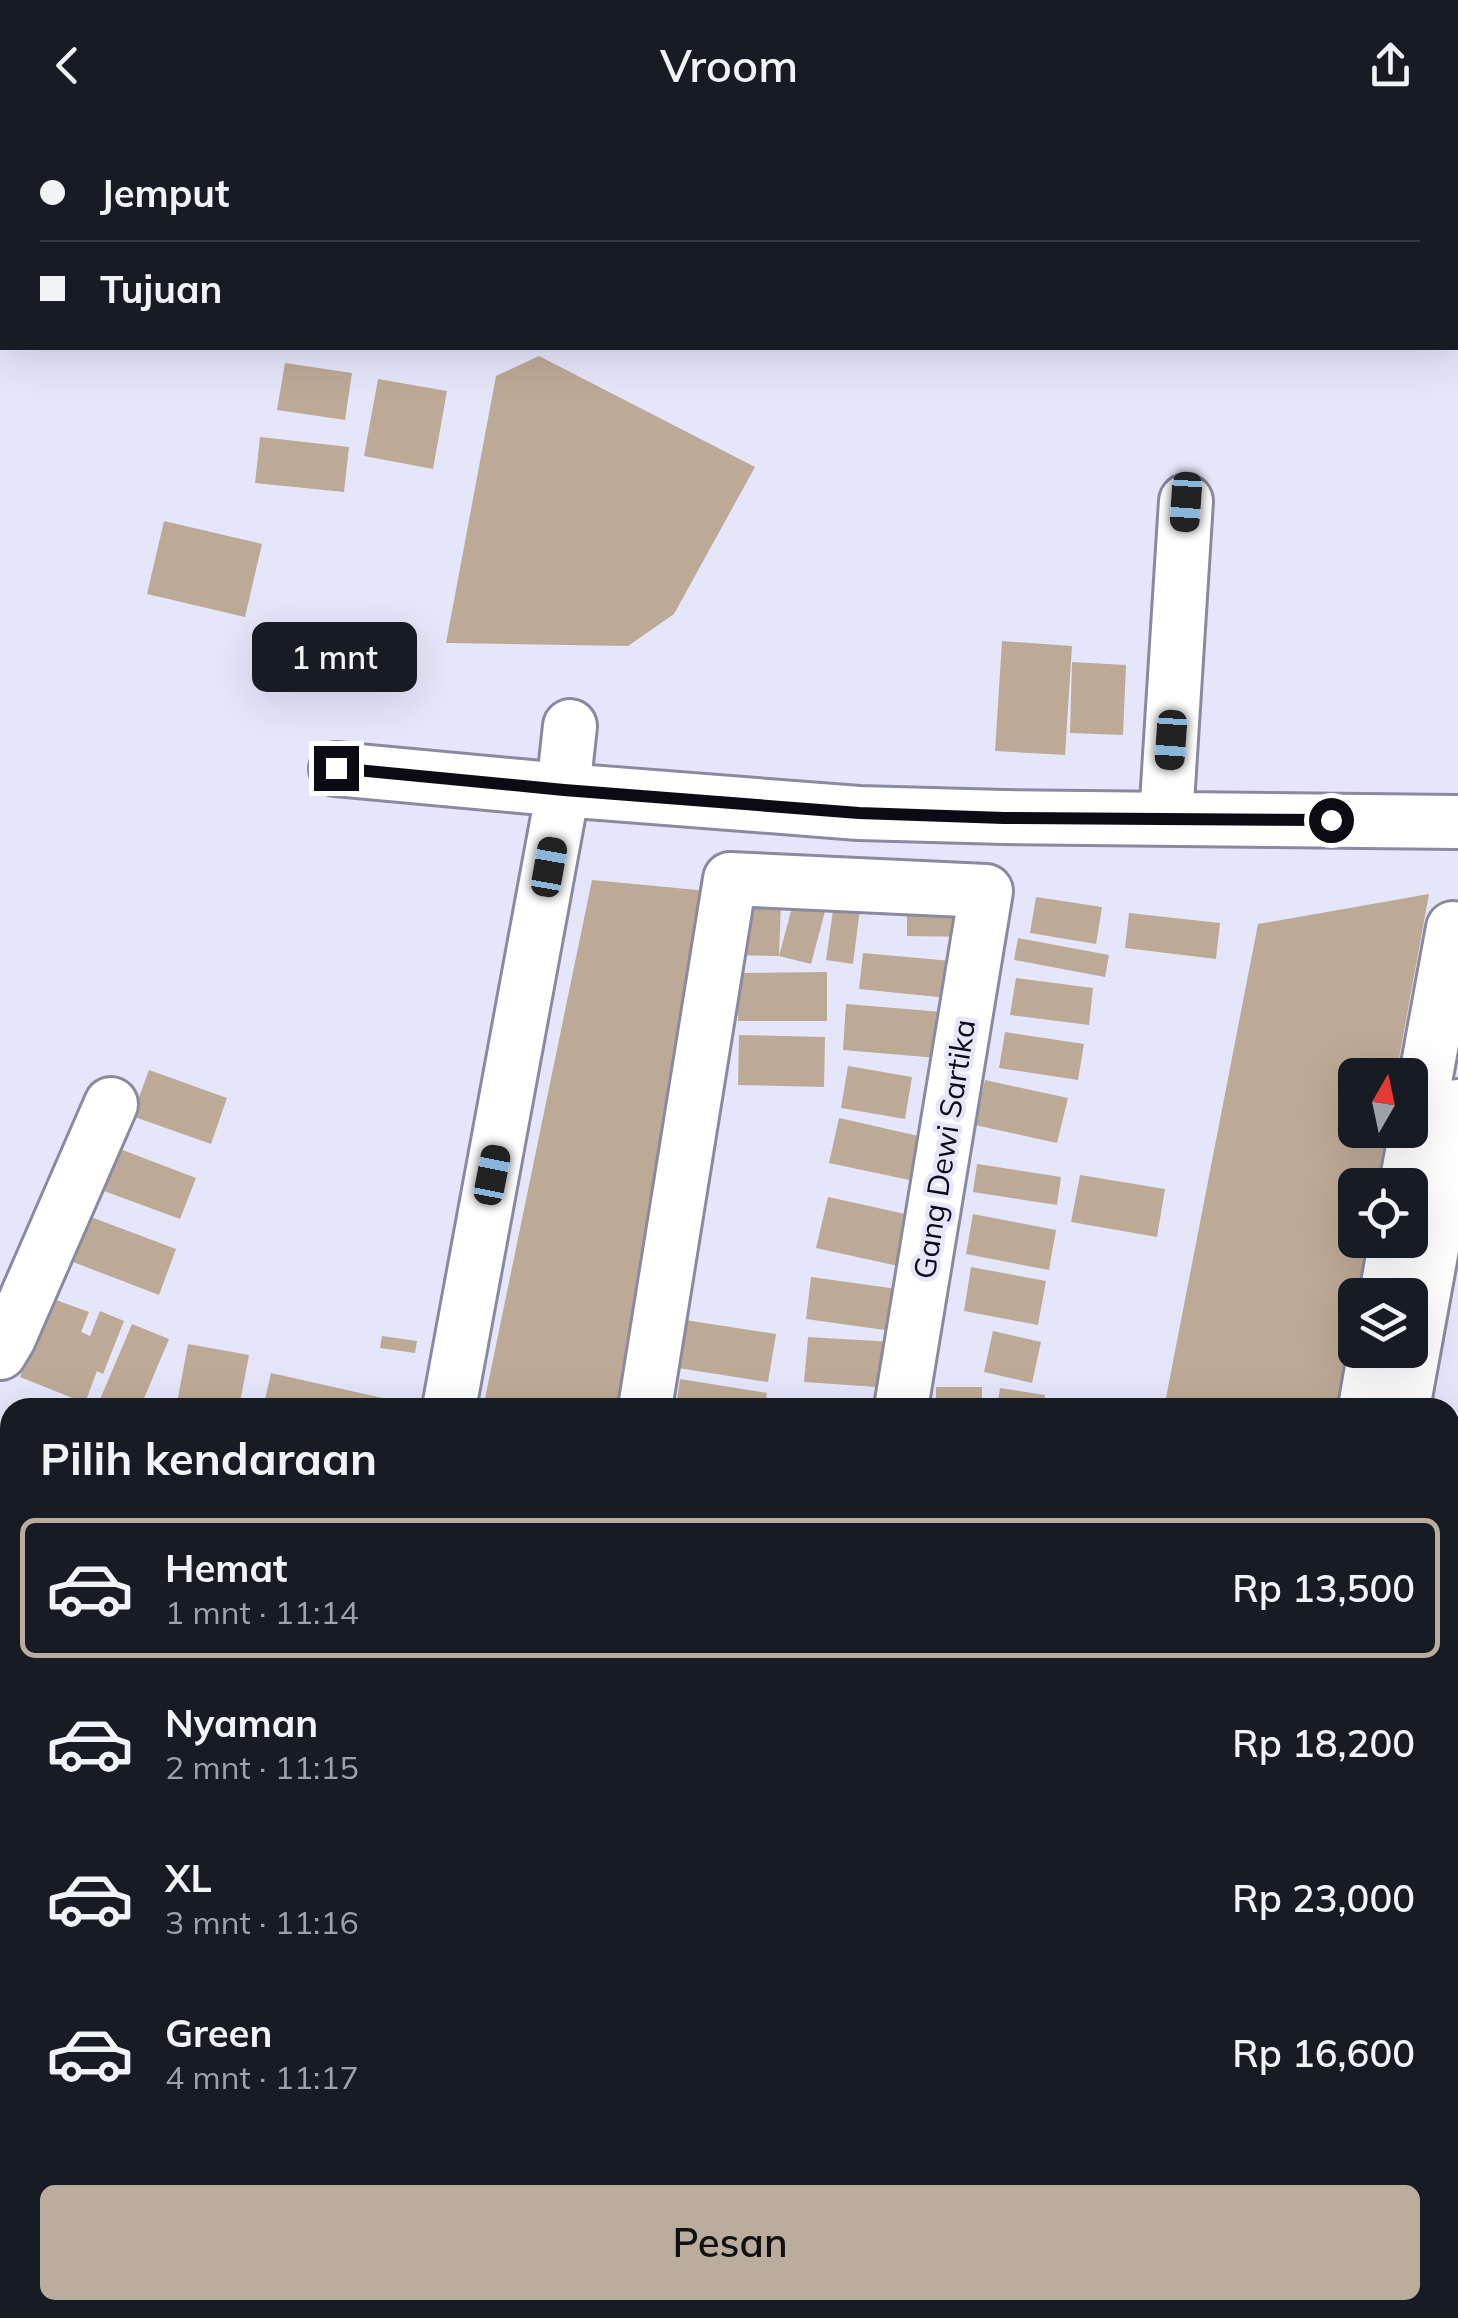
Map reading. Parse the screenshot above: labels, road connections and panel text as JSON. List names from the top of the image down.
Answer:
{
  "streets": {
    "street": ["Gang Dewi Sartika"]
  },
  "north": "top",
  "page": {
    "header": "Vroom",
    "banner": ["Jemput", "Tujuan"],
    "bubble": "1 mnt",
    "heading": "Pilih kendaraan",
    "list": [
      {
        "name": "Hemat",
        "note": "1 mnt · 11:14",
        "value": "Rp 13,500"
      },
      {
        "name": "Nyaman",
        "note": "2 mnt · 11:15",
        "value": "Rp 18,200"
      },
      {
        "name": "XL",
        "note": "3 mnt · 11:16",
        "value": "Rp 23,000"
      },
      {
        "name": "Green",
        "note": "4 mnt · 11:17",
        "value": "Rp 16,600"
      }
    ],
    "buttons": "Pesan"
  }
}
